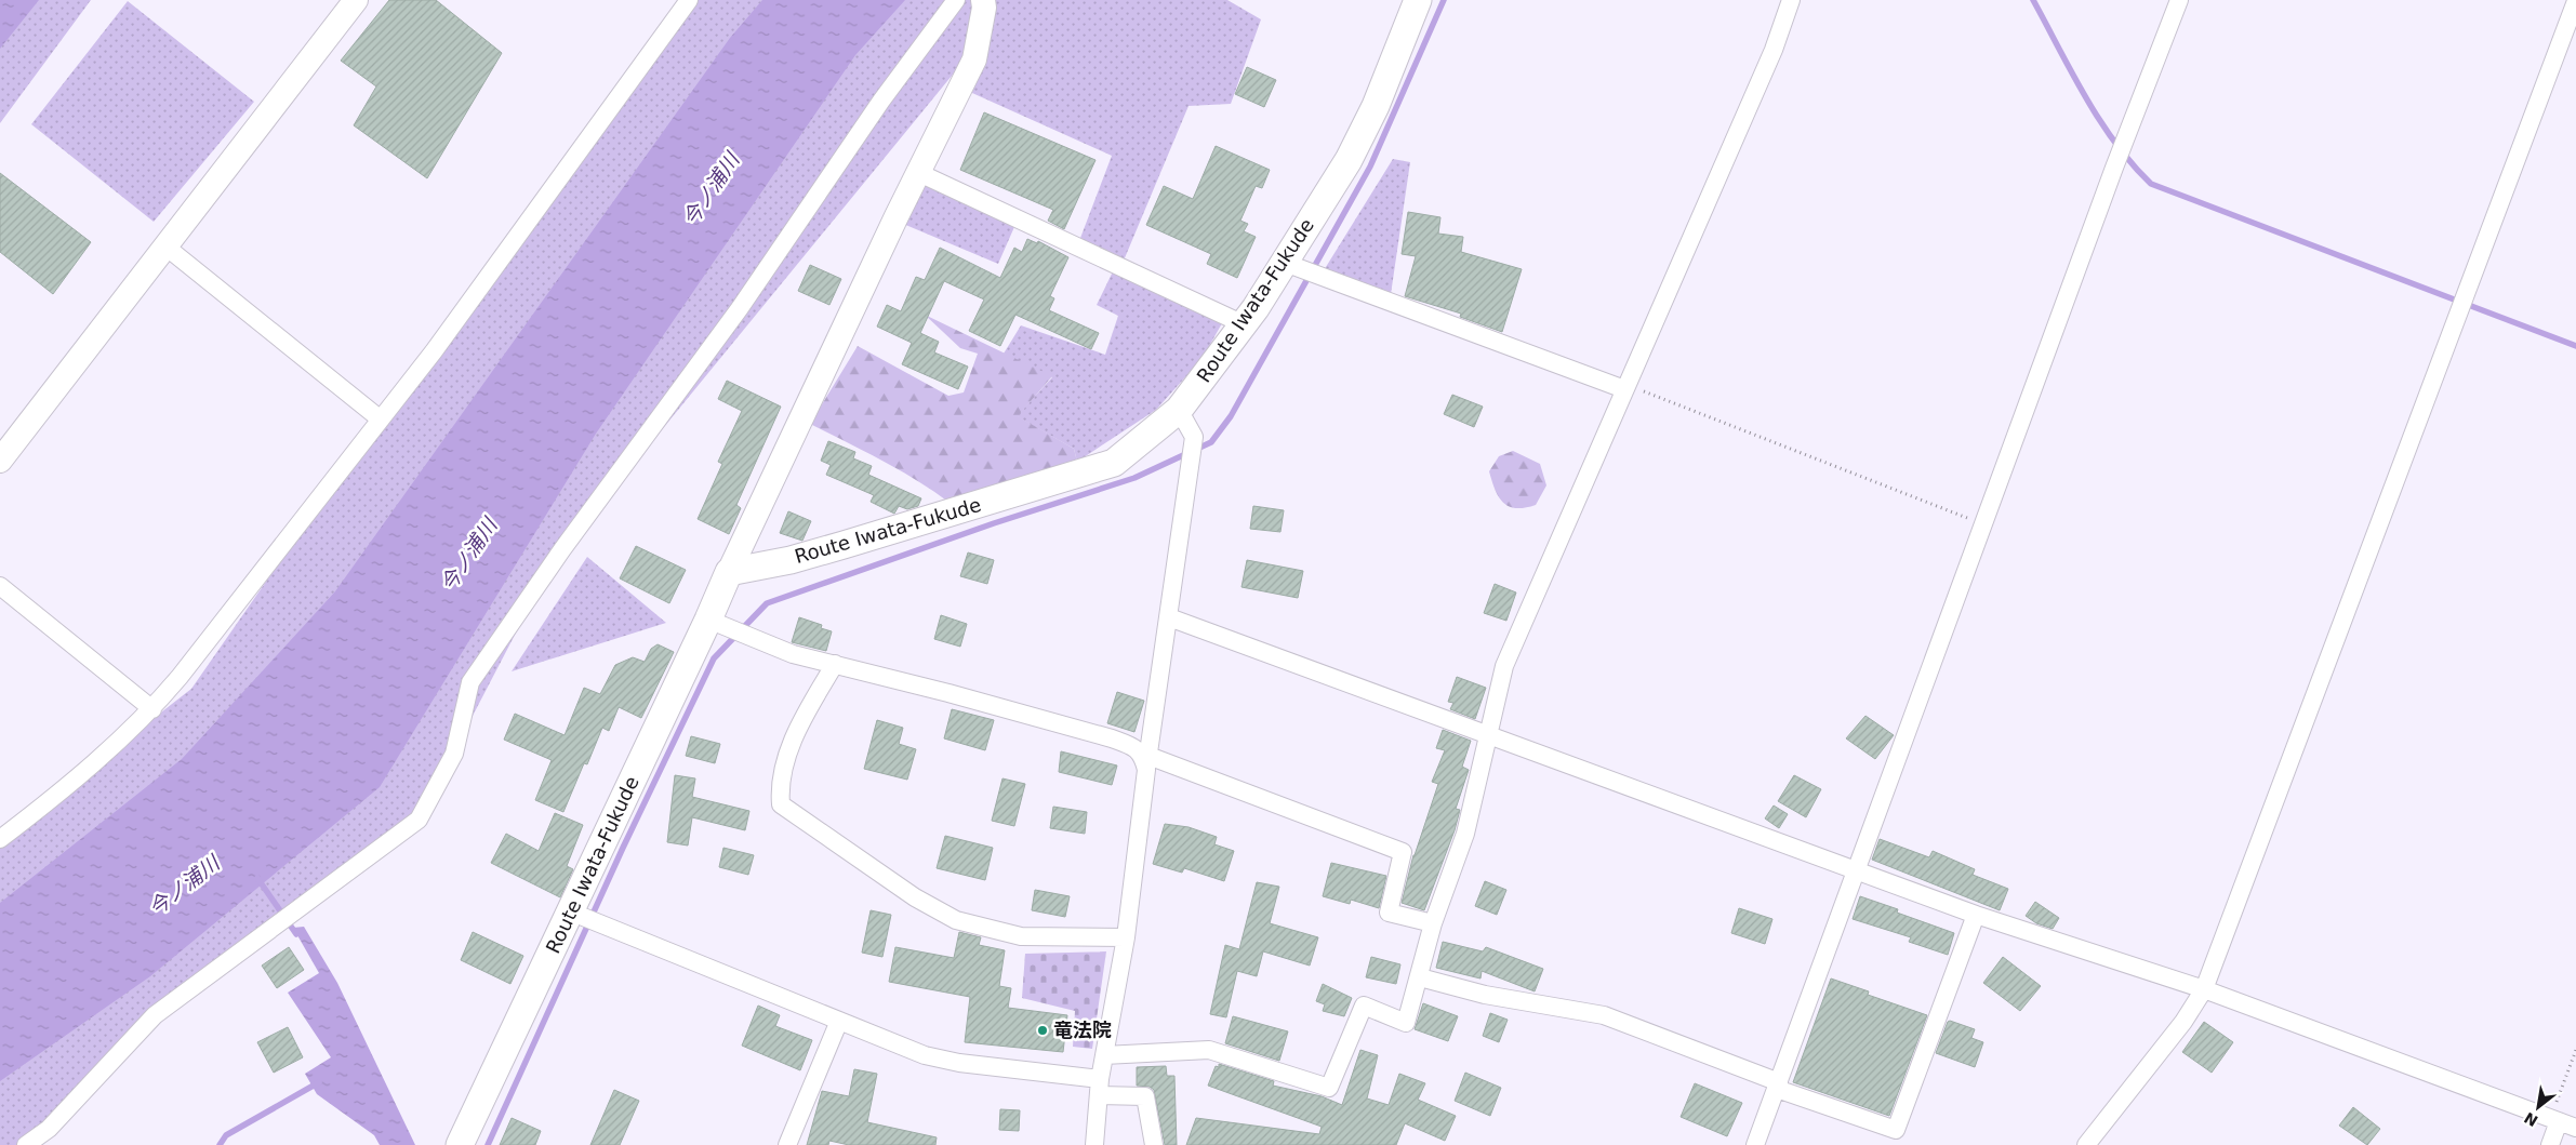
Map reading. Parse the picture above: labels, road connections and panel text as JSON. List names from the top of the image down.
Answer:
{
  "streets": {
    "main road": ["Route Iwata-Fukude"]
  },
  "water": ["今ノ浦川"],
  "places": ["竜法院"],
  "north": "bottom left"
}
